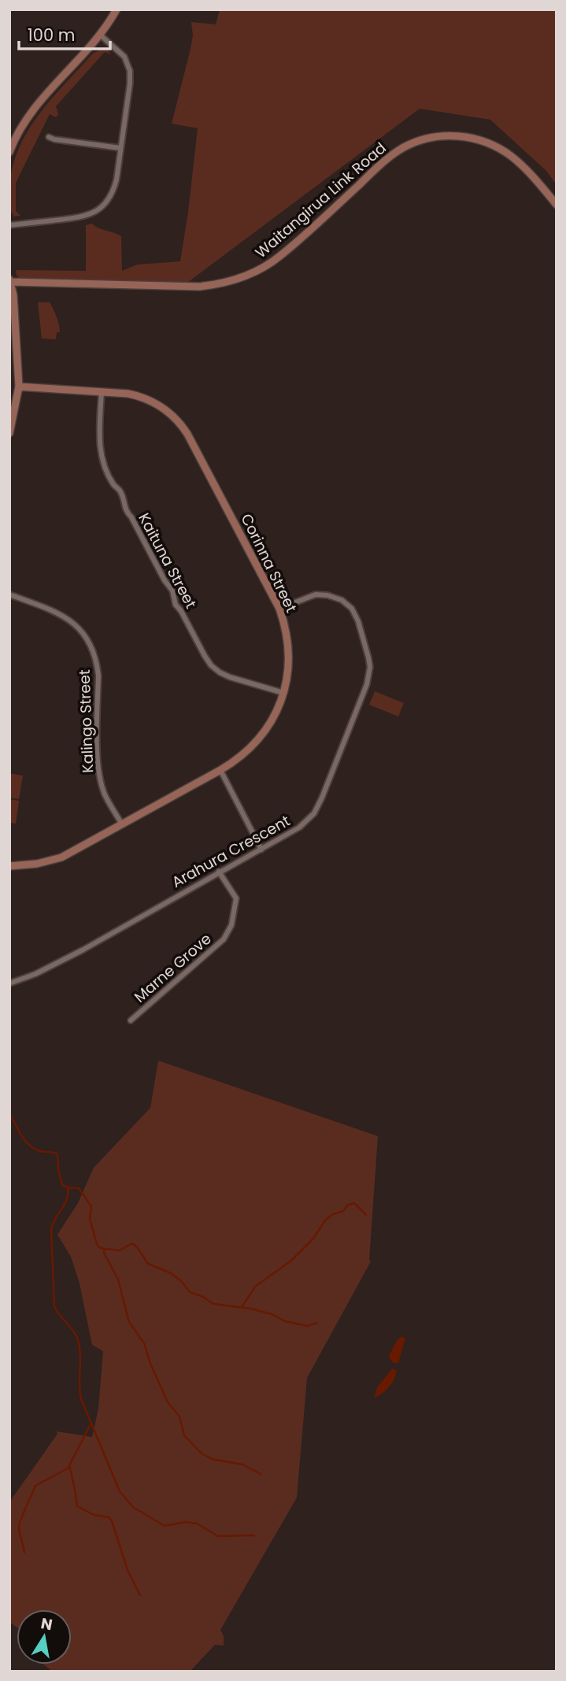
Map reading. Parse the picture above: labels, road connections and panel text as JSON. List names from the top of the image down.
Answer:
{
  "streets": {
    "main road": ["Waitangirua Link Road", "Corinna Street"],
    "street": [
      "Kaituna Street",
      "Kalingo Street",
      "Arahura Crescent",
      "Marne Grove"
    ]
  },
  "crossings": [
    ["Kaituna Street", "Corinna Street"],
    ["Corinna Street", "Kalingo Street"],
    ["Corinna Street", "Arahura Crescent"],
    ["Arahura Crescent", "Marne Grove"]
  ],
  "scale_bar": "100 m",
  "north": "top"
}
